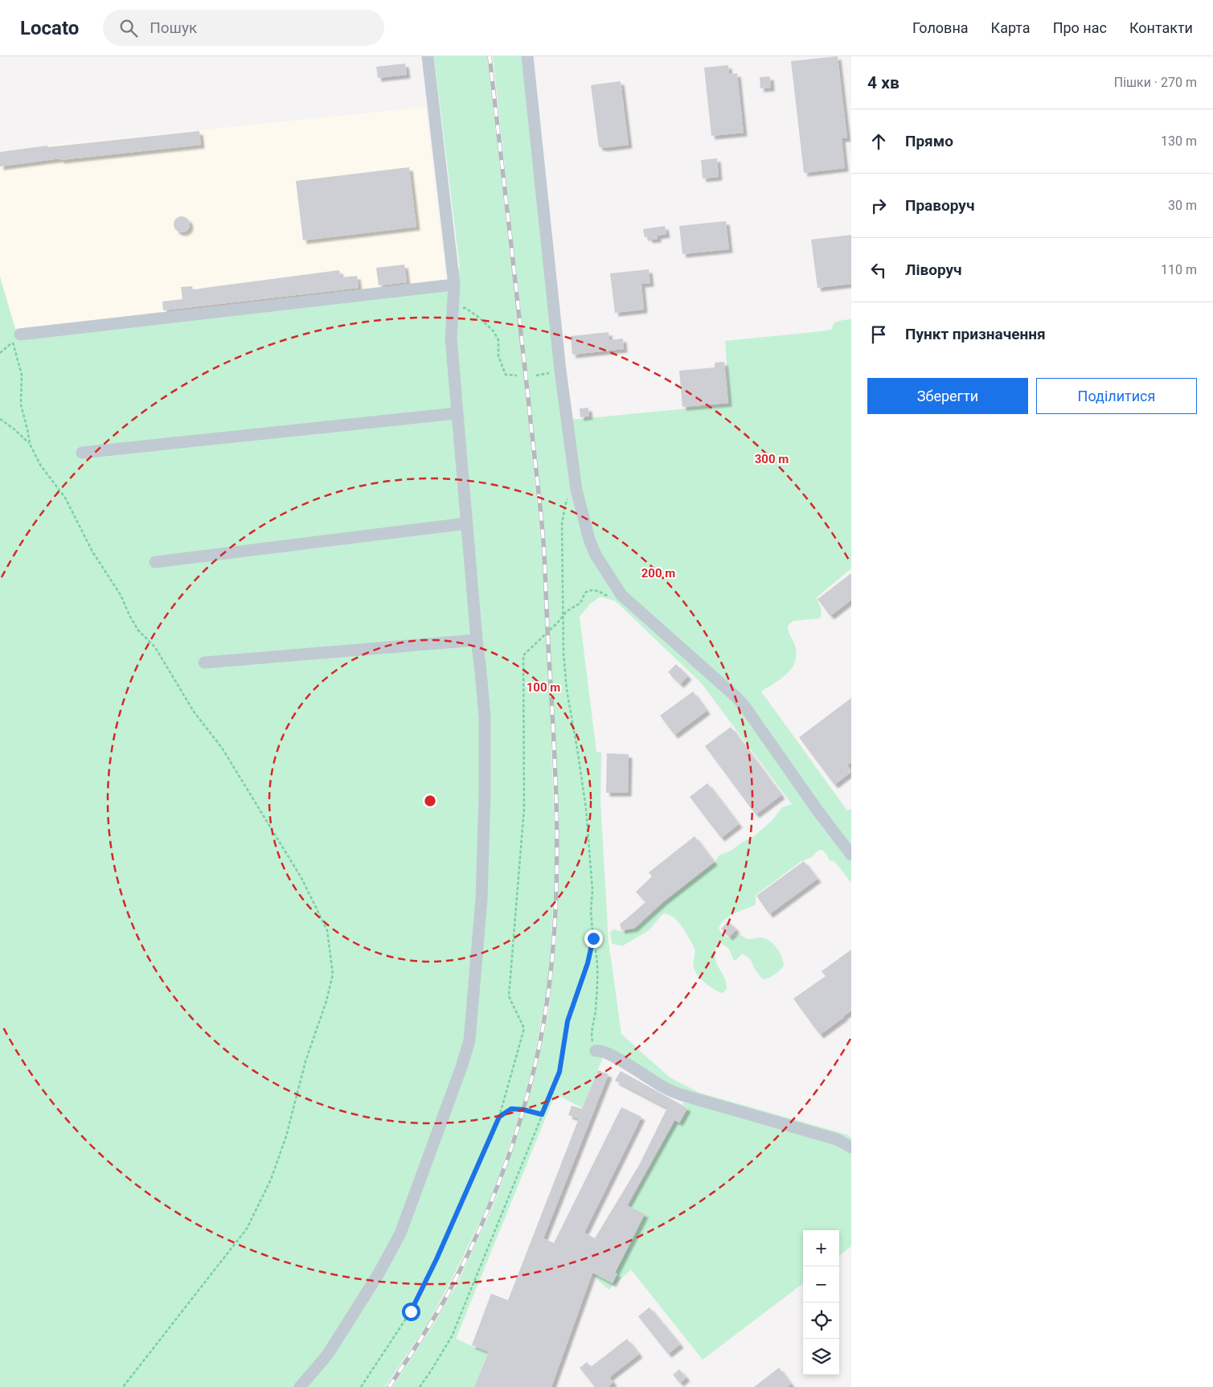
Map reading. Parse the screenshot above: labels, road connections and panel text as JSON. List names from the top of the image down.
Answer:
{
  "page": {
    "header": "Locato",
    "search": "Пошук",
    "nav": [
      "Головна",
      "Карта",
      "Про нас",
      "Контакти"
    ],
    "heading": ["4 хв", "Пішки · 270 m"],
    "list": [
      ["Прямо", "130 m"],
      ["Праворуч", "30 m"],
      ["Ліворуч", "110 m"],
      "Пункт призначення"
    ],
    "buttons": ["Зберегти", "Поділитися"],
    "map_buttons": ["+", "−"]
  },
  "rings": ["300 m", "200 m", "100 m"]
}
